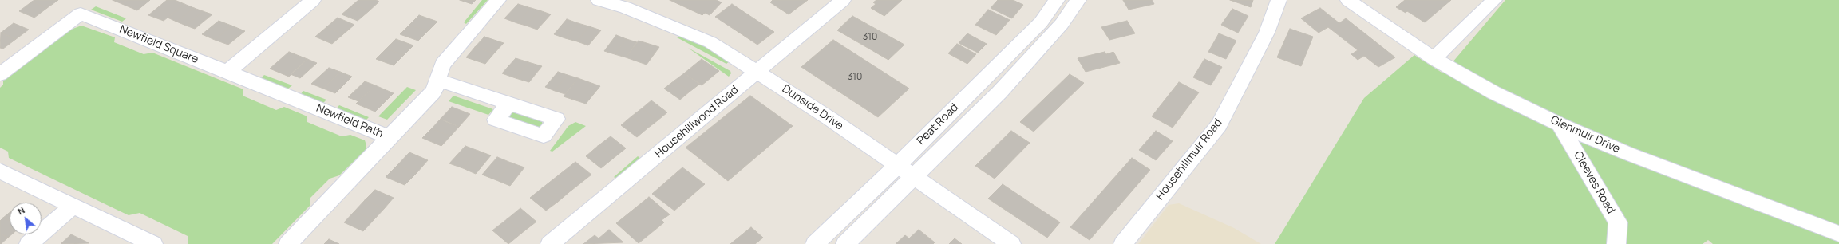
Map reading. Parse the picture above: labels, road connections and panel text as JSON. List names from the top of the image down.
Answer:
{
  "streets": {
    "street": [
      "Newfield Square",
      "Dunside Drive",
      "Newfield Path",
      "Househillwood Road",
      "Peat Road",
      "Glenmuir Drive",
      "Househillmuir Road",
      "Cleeves Road"
    ]
  },
  "crossings": [
    ["Newfield Square", "Newfield Path"],
    ["Dunside Drive", "Househillwood Road"],
    ["Dunside Drive", "Peat Road"],
    ["Glenmuir Drive", "Cleeves Road"]
  ],
  "house_numbers": ["310", "310"],
  "north": "top left"
}
